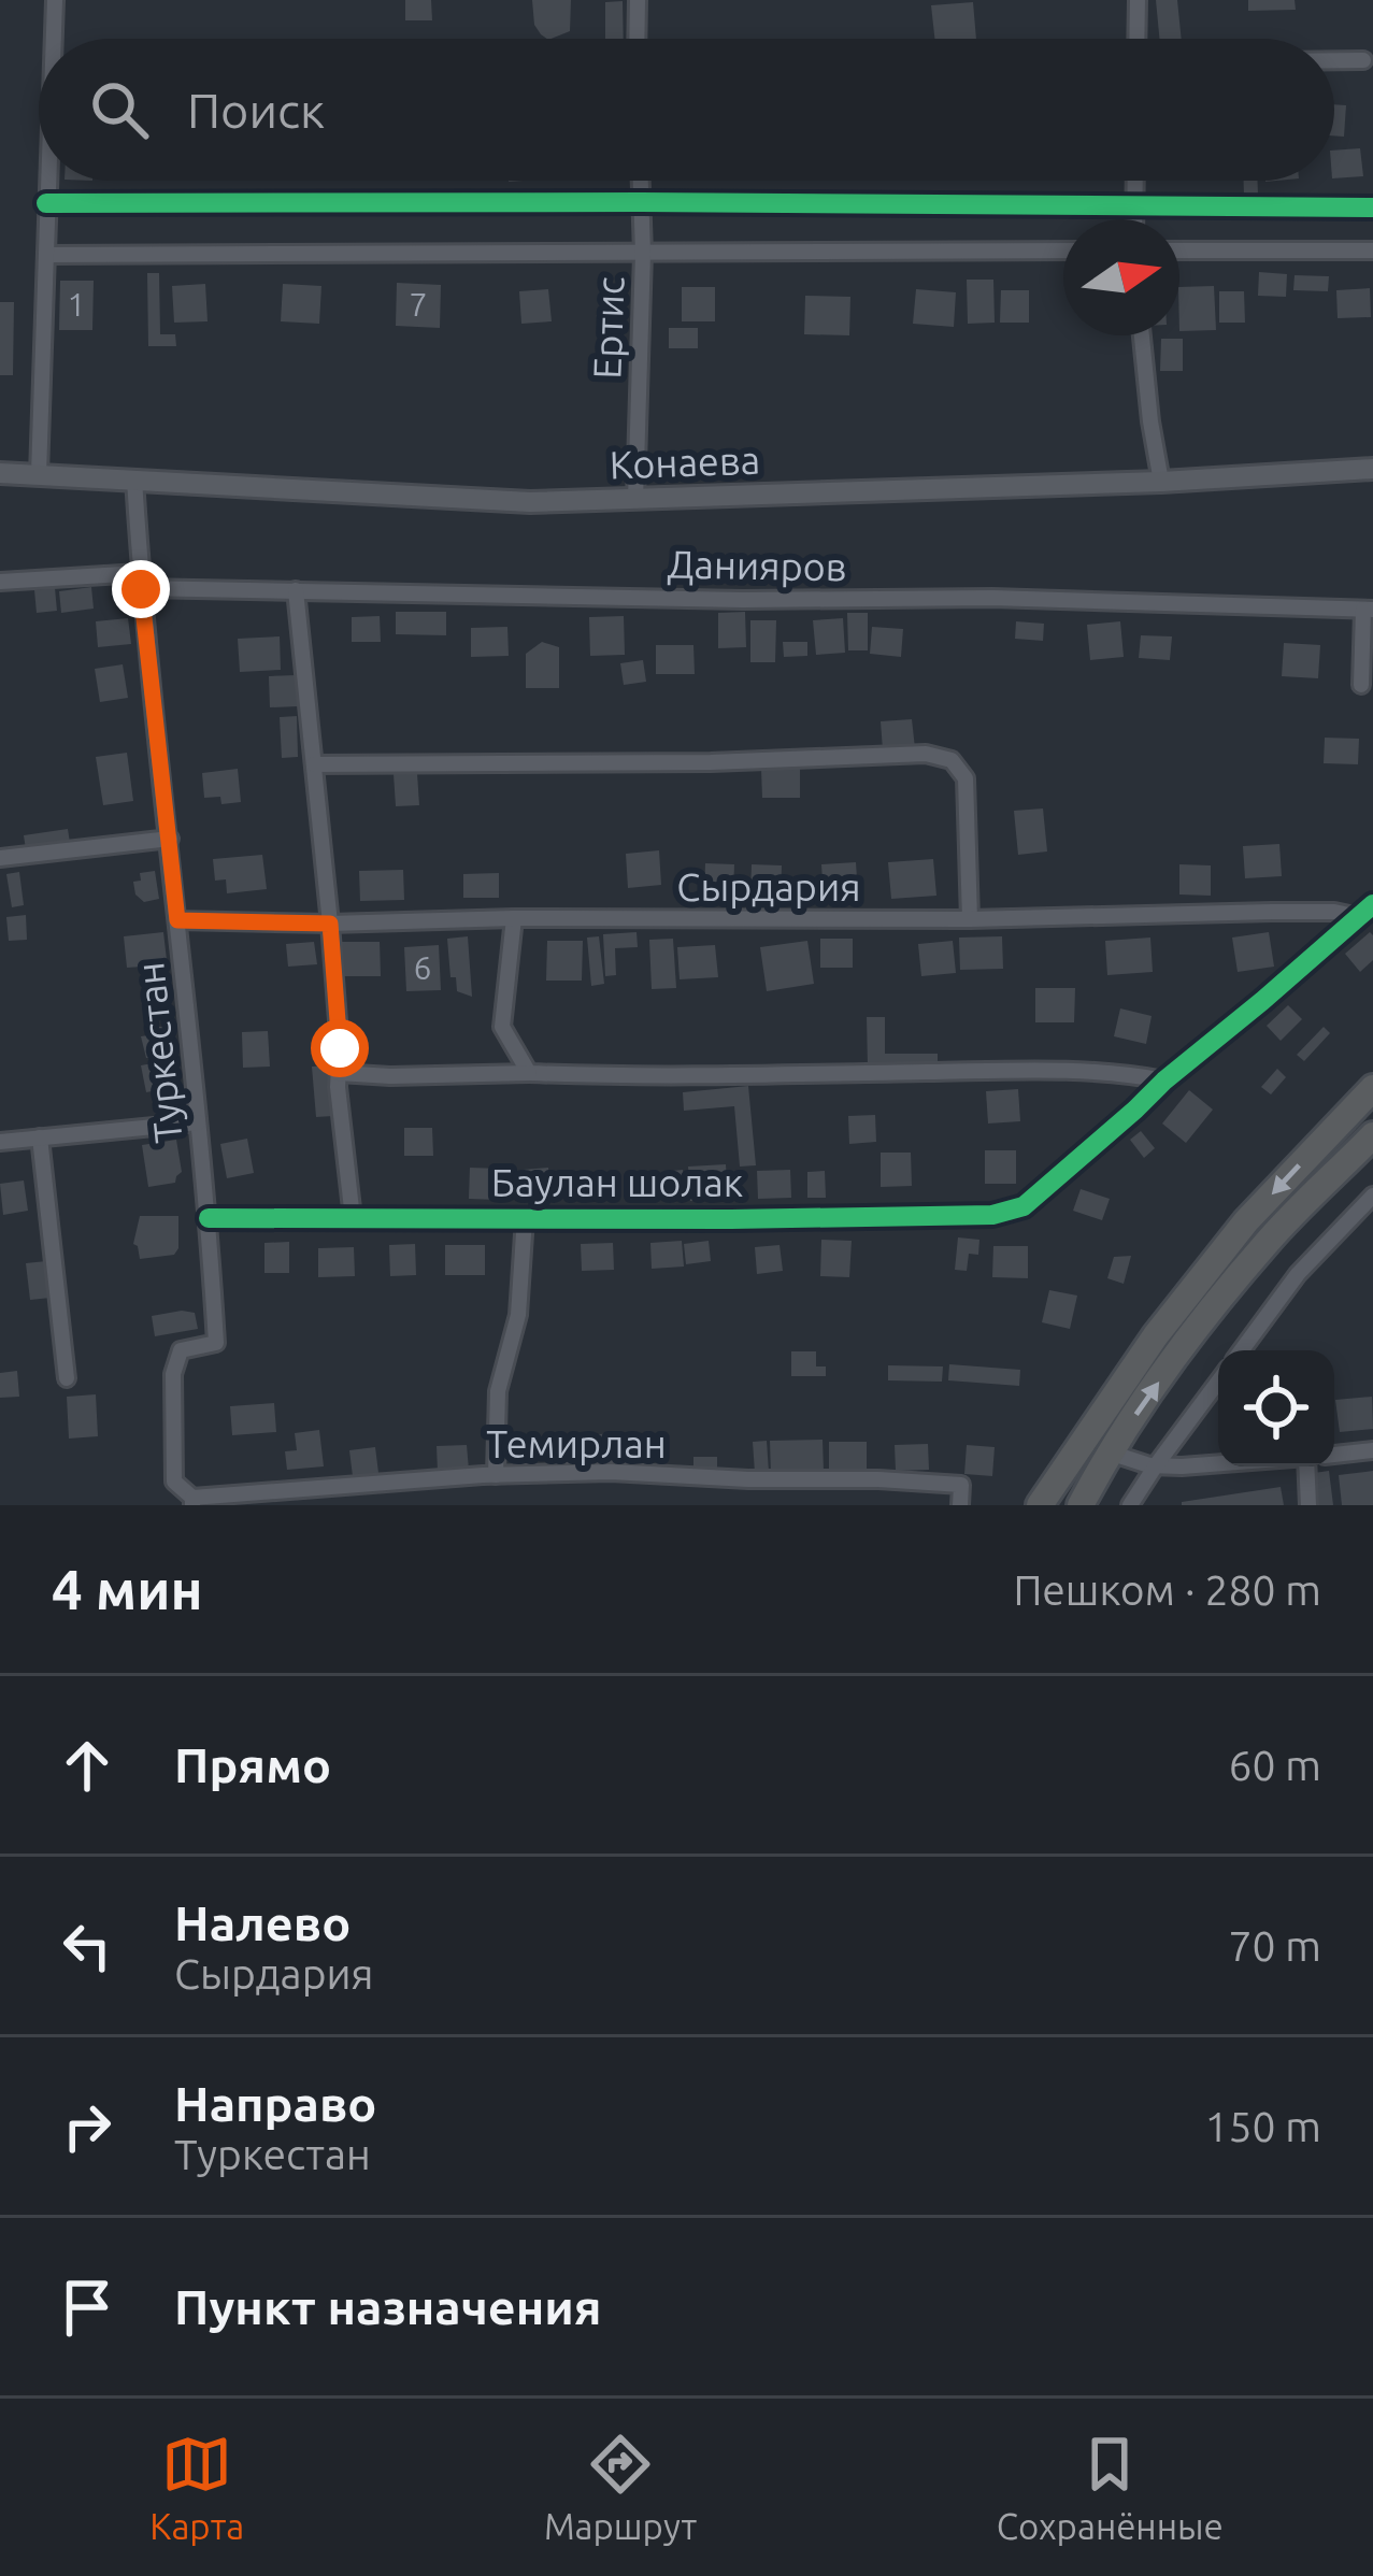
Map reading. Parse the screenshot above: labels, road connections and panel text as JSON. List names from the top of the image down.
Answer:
{
  "streets": {
    "main road": ["Конаева"],
    "street": [
      "Ертис",
      "Данияров",
      "Сырдария",
      "Туркестан",
      "Баулан шолак",
      "Темирлан"
    ]
  },
  "crossings": [
    ["Ертис", "Конаева"],
    ["Конаева", "Туркестан"],
    ["Данияров", "Туркестан"],
    ["Сырдария", "Туркестан"],
    ["Туркестан", "Баулан шолак"],
    ["Туркестан", "Темирлан"]
  ],
  "house_numbers": ["1", "7", "6"],
  "north": "right",
  "page": {
    "search": "Поиск",
    "heading": ["4 мин", "Пешком · 280 m"],
    "list": [
      ["Прямо", "60 m"],
      ["Налево", "Сырдария", "70 m"],
      ["Направо", "Туркестан", "150 m"],
      "Пункт назначения"
    ],
    "nav": ["Карта", "Маршрут", "Сохранённые"]
  }
}
